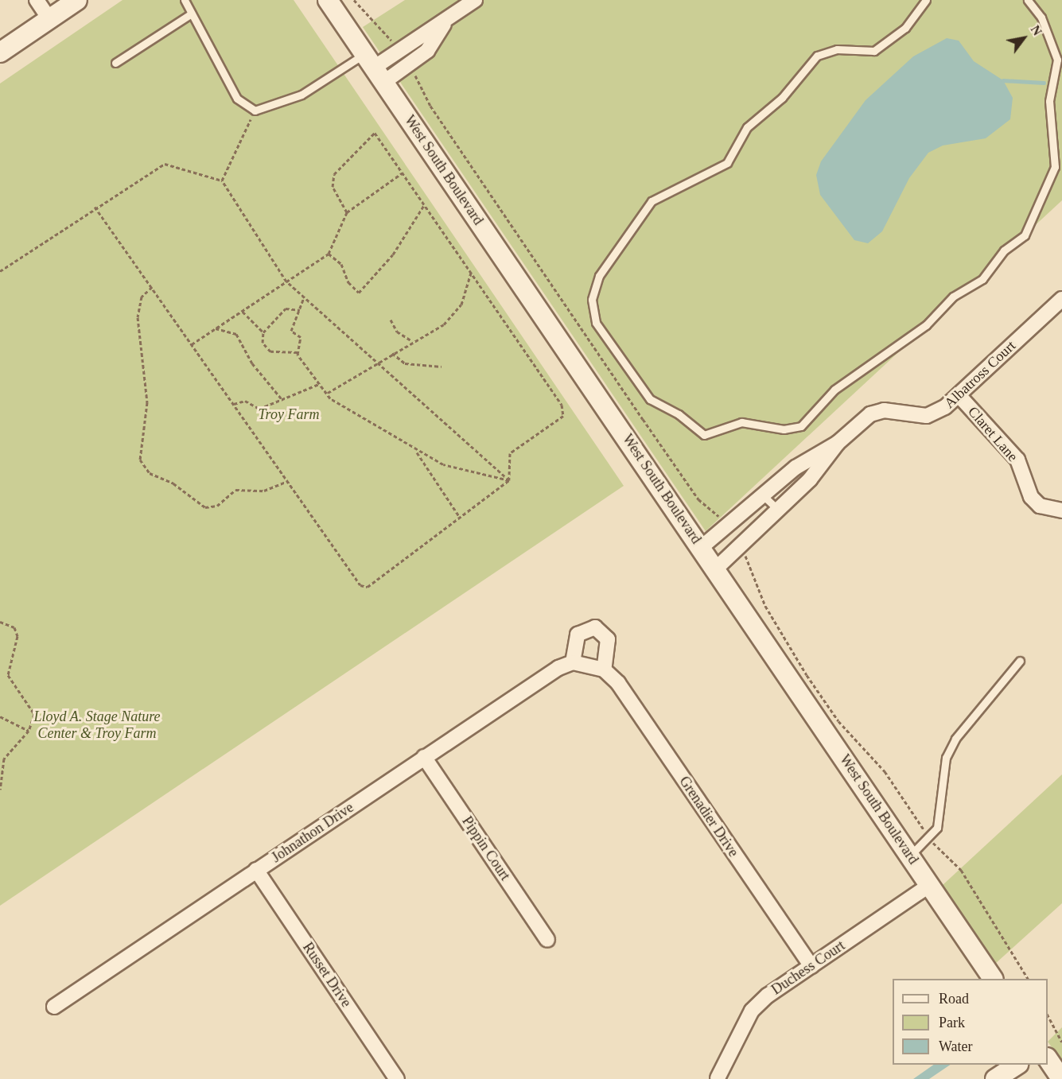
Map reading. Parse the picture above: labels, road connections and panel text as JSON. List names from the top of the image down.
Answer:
{
  "streets": {
    "main road": ["West South Boulevard"],
    "street": [
      "Albatross Court",
      "Claret Lane",
      "Grenadier Drive",
      "Johnathon Drive",
      "Pippin Court",
      "Duchess Court",
      "Russet Drive"
    ]
  },
  "crossings": [
    ["West South Boulevard", "Albatross Court"],
    ["West South Boulevard", "Duchess Court"],
    ["Albatross Court", "Claret Lane"],
    ["Grenadier Drive", "Johnathon Drive"],
    ["Grenadier Drive", "Duchess Court"],
    ["Johnathon Drive", "Pippin Court"],
    ["Johnathon Drive", "Russet Drive"]
  ],
  "parks": ["Troy Farm", "Lloyd A. Stage Nature Center & Troy Farm"],
  "legend": ["Road", "Park", "Water"],
  "north": "top right"
}
